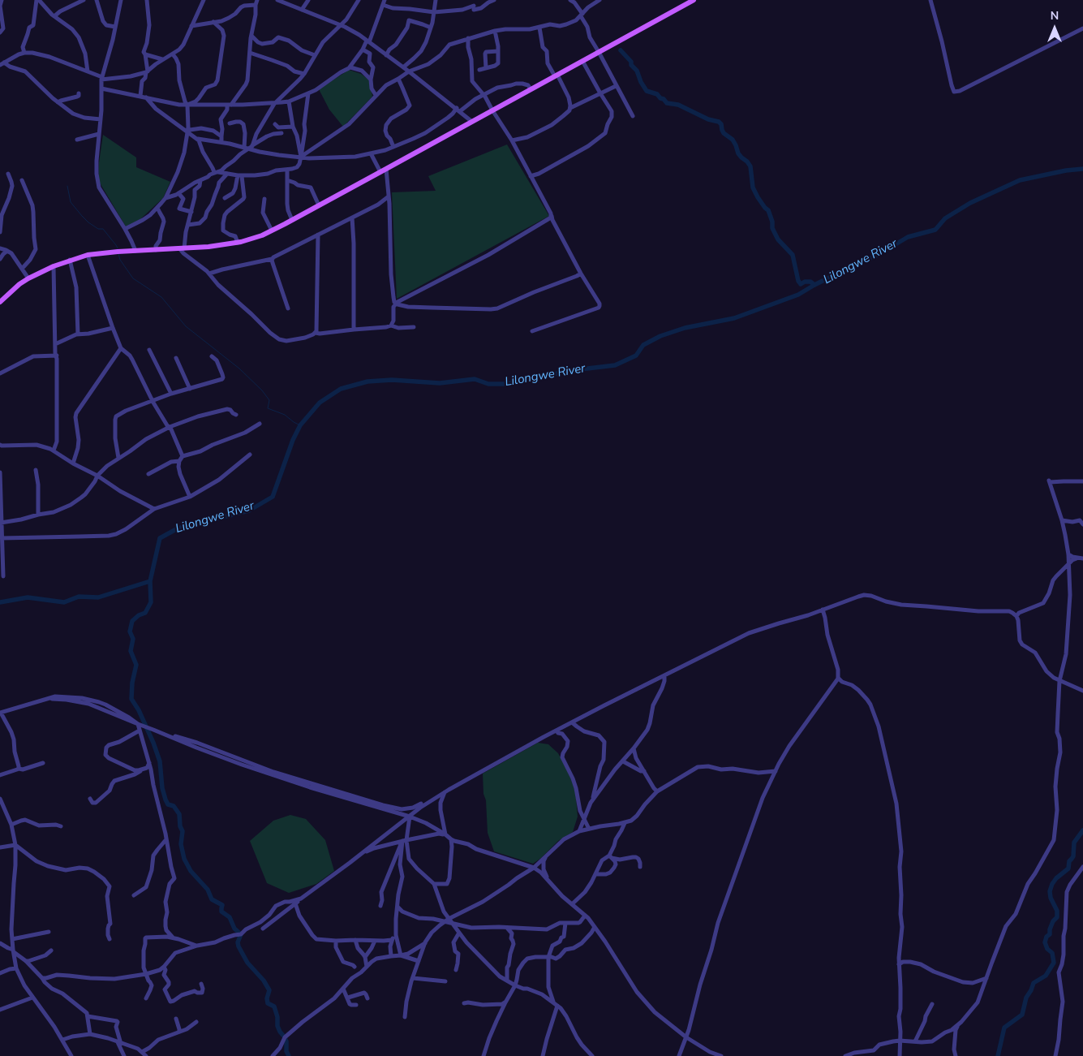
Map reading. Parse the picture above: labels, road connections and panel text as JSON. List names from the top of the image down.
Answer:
{
  "water": ["Lilongwe River"],
  "north": "top"
}
